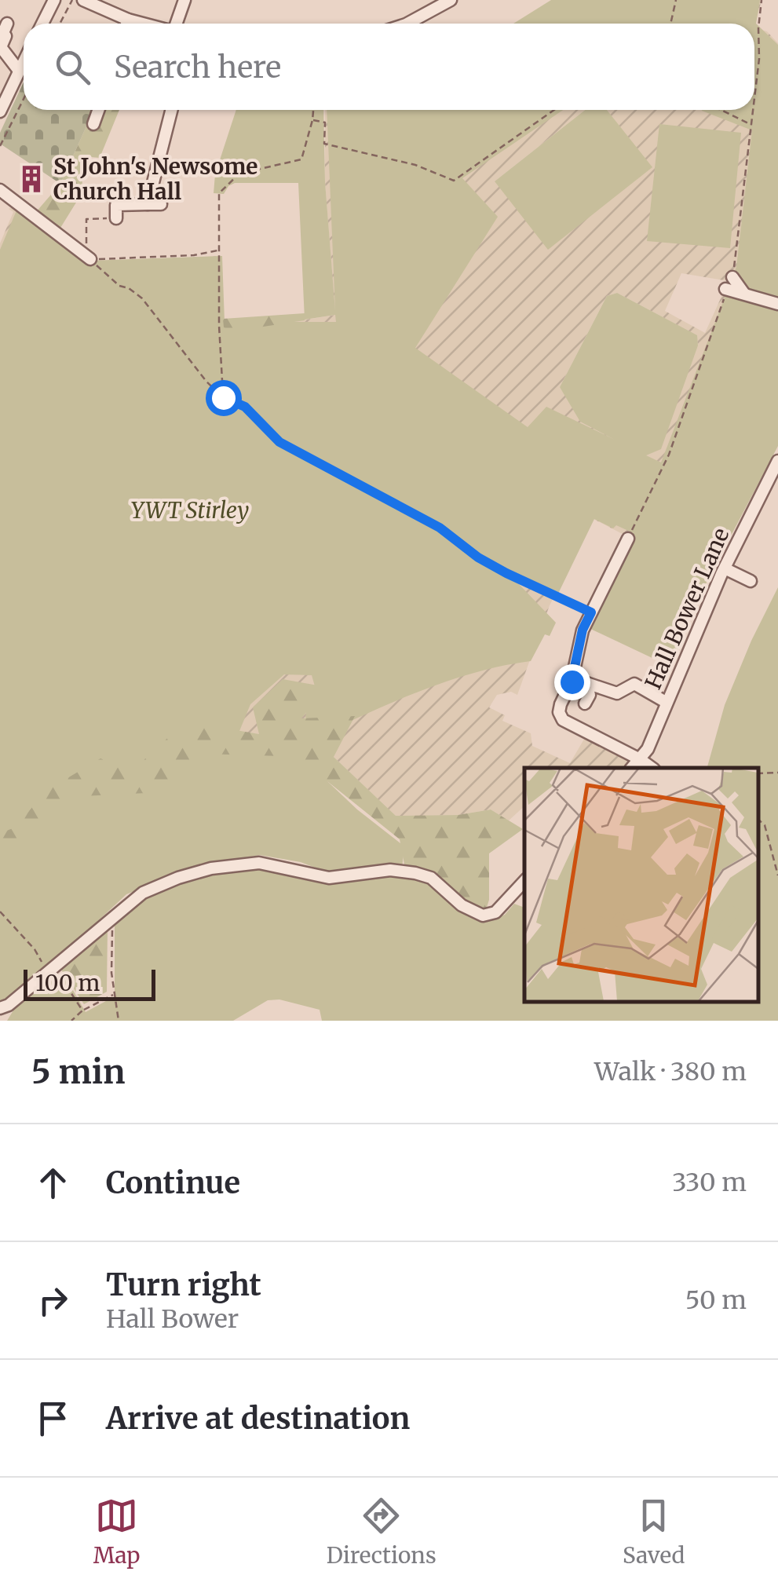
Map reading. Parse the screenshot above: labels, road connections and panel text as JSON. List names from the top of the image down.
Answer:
{
  "streets": {
    "street": ["Hall Bower Lane"]
  },
  "parks": ["YWT Stirley"],
  "places": {
    "building": ["St John's Newsome Church Hall"]
  },
  "scale_bar": "100 m",
  "page": {
    "search": "Search here",
    "scale": "100 m",
    "heading": ["5 min", "Walk · 380 m"],
    "list": [
      ["Continue", "330 m"],
      ["Turn right", "Hall Bower", "50 m"],
      "Arrive at destination"
    ],
    "nav": ["Map", "Directions", "Saved"]
  }
}
